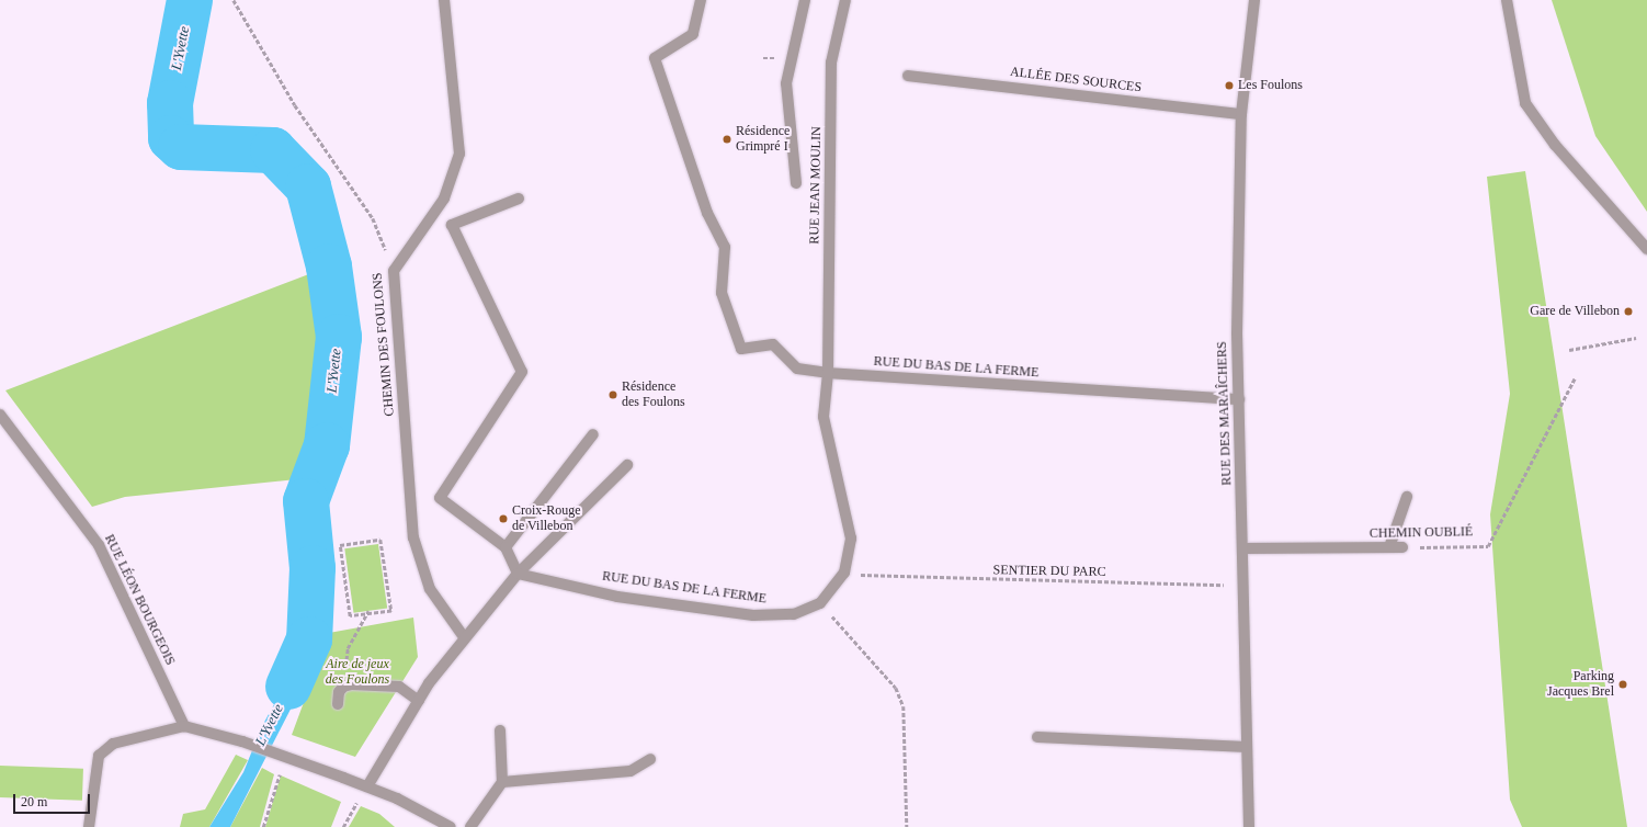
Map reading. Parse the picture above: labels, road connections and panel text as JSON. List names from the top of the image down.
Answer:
{
  "streets": {
    "street": [
      "ALLÉE DES SOURCES",
      "RUE JEAN MOULIN",
      "CHEMIN DES FOULONS",
      "RUE DU BAS DE LA FERME",
      "RUE DES MARAÎCHERS",
      "CHEMIN OUBLIÉ",
      "RUE LÉON BOURGEOIS"
    ],
    "path": ["SENTIER DU PARC"]
  },
  "crossings": [
    ["ALLÉE DES SOURCES", "RUE DES MARAÎCHERS"],
    ["RUE JEAN MOULIN", "RUE DU BAS DE LA FERME"],
    ["RUE DU BAS DE LA FERME", "RUE DES MARAÎCHERS"],
    ["RUE DES MARAÎCHERS", "CHEMIN OUBLIÉ"],
    ["RUE DES MARAÎCHERS", "SENTIER DU PARC"]
  ],
  "water": ["L'Yvette"],
  "parks": ["Aire de jeux des Foulons"],
  "places": [
    "Les Foulons",
    "Résidence Grimpré I",
    "Gare de Villebon",
    "Résidence des Foulons",
    "Croix-Rouge de Villebon",
    "Parking Jacques Brel"
  ],
  "scale_bar": "20 m"
}
